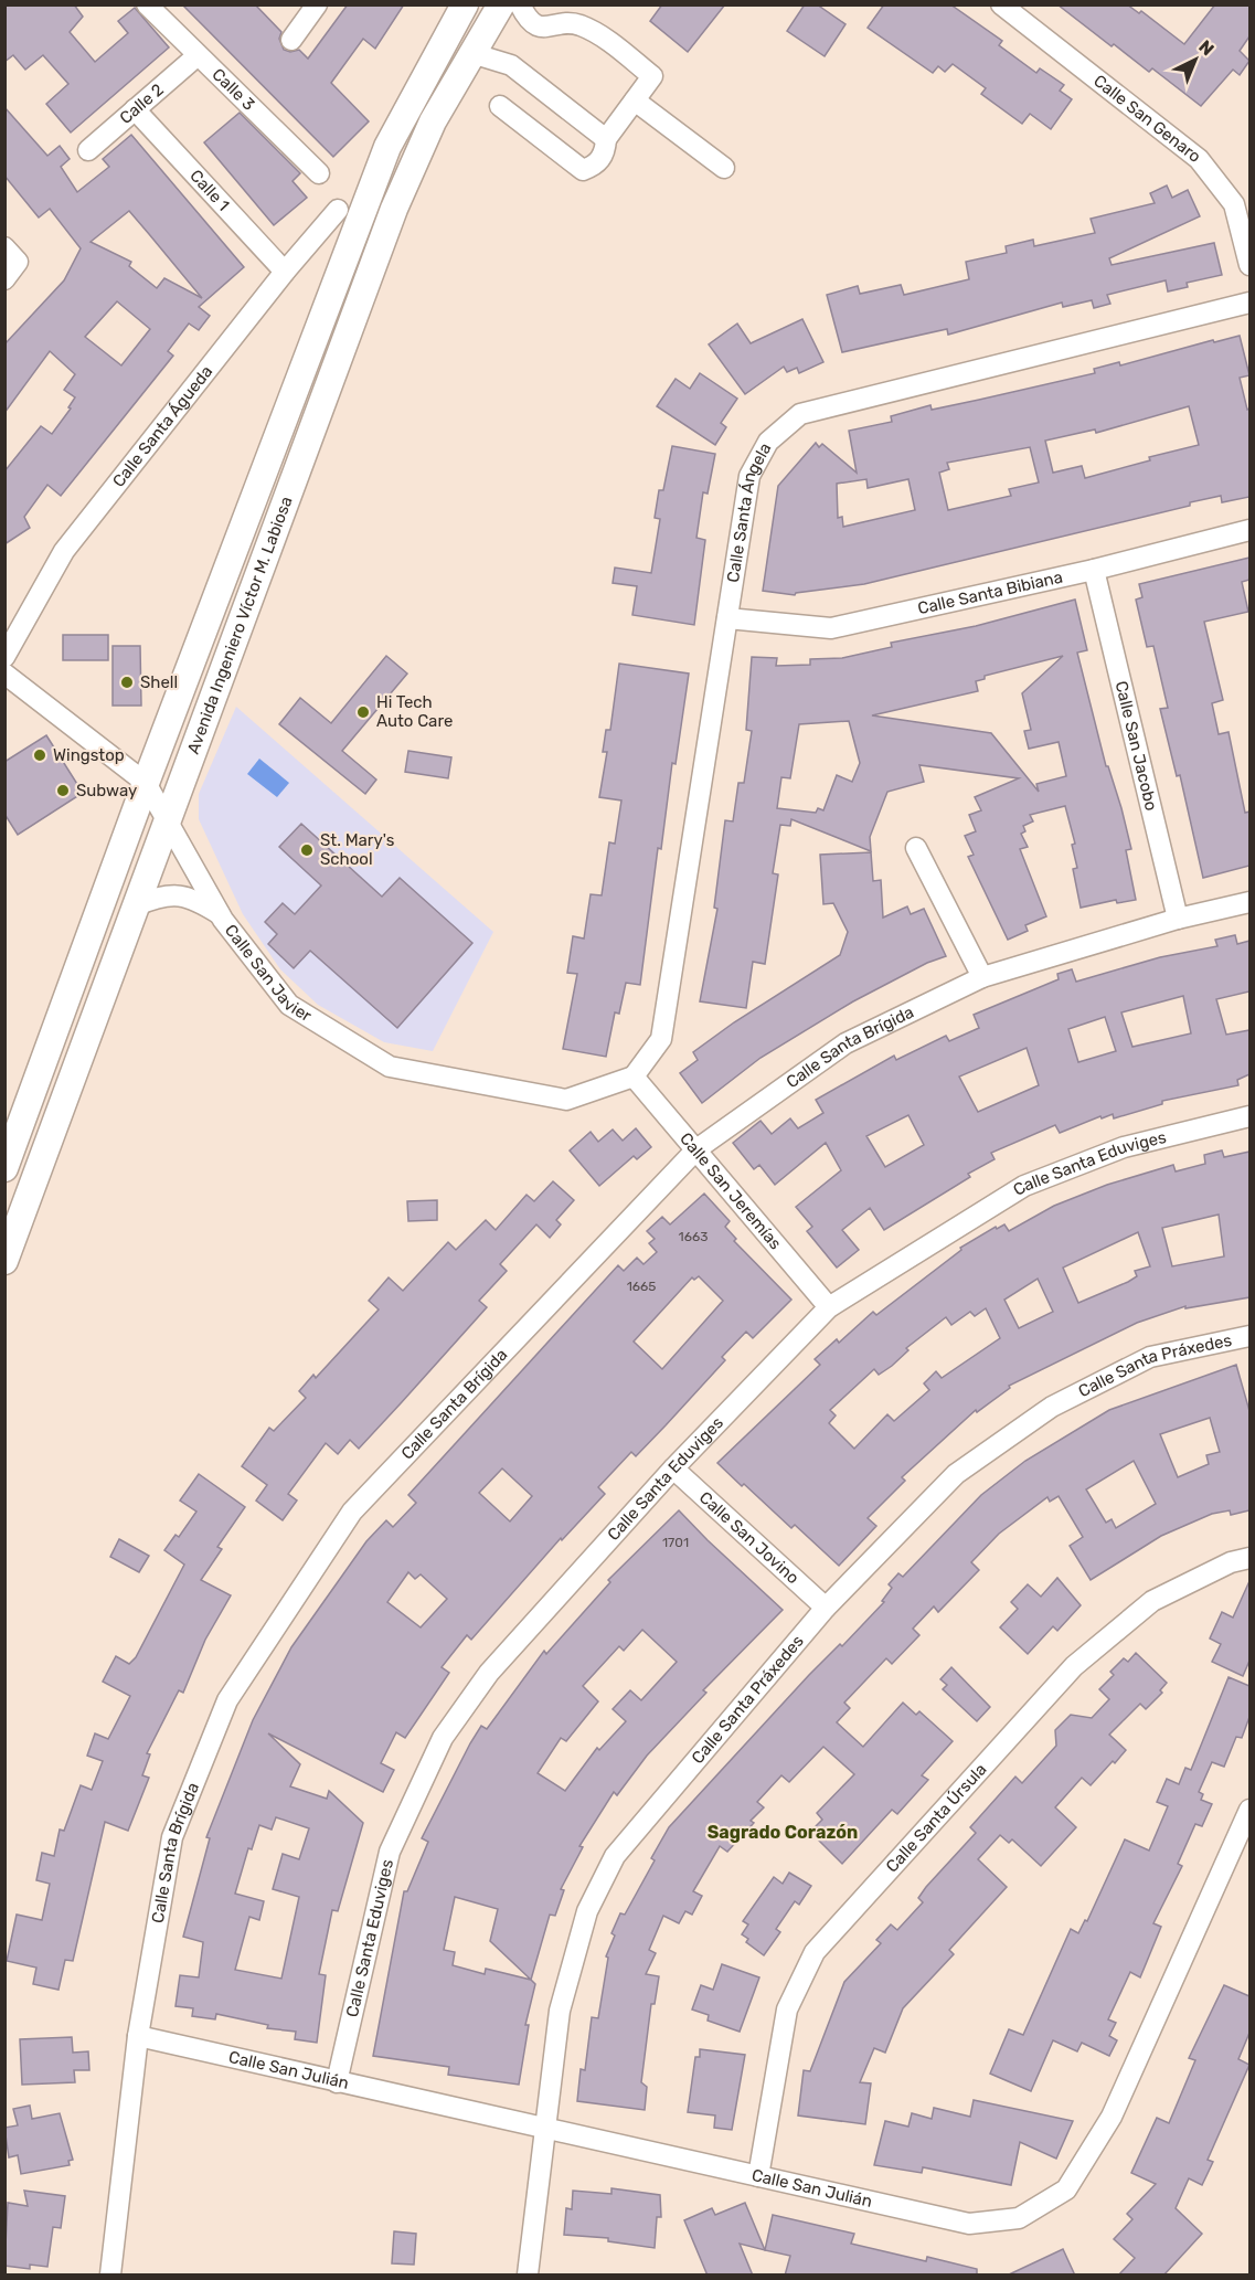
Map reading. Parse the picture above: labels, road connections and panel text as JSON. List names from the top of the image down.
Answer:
{
  "streets": {
    "main road": ["Avenida Ingeniero Víctor M. Labiosa"],
    "street": [
      "Calle 3",
      "Calle 2",
      "Calle San Genaro",
      "Calle 1",
      "Calle Santa Águeda",
      "Calle Santa Ángela",
      "Calle Santa Bibiana",
      "Calle San Jacobo",
      "Calle San Javier",
      "Calle Santa Brígida",
      "Calle Santa Eduviges",
      "Calle San Jeremías",
      "Calle Santa Práxedes",
      "Calle San Jovino",
      "Calle Santa Úrsula",
      "Calle San Julián"
    ]
  },
  "crossings": [
    ["Calle 3", "Calle 2"],
    ["Calle 2", "Calle 1"],
    ["Calle 1", "Calle Santa Águeda"],
    ["Calle Santa Ángela", "Calle Santa Bibiana"],
    ["Calle Santa Ángela", "Calle San Javier"],
    ["Calle Santa Ángela", "Calle San Jeremías"],
    ["Calle Santa Bibiana", "Calle San Jacobo"],
    ["Avenida Ingeniero Víctor M. Labiosa", "Calle San Javier"],
    ["Calle San Jacobo", "Calle Santa Brígida"],
    ["Calle San Javier", "Calle San Jeremías"],
    ["Calle Santa Brígida", "Calle San Jeremías"],
    ["Calle Santa Brígida", "Calle San Julián"],
    ["Calle Santa Eduviges", "Calle San Jeremías"],
    ["Calle Santa Eduviges", "Calle San Jovino"],
    ["Calle Santa Eduviges", "Calle San Julián"],
    ["Calle Santa Práxedes", "Calle San Jovino"],
    ["Calle Santa Práxedes", "Calle San Julián"],
    ["Calle Santa Úrsula", "Calle San Julián"]
  ],
  "districts": ["Sagrado Corazón"],
  "places": [
    "Shell",
    "Hi Tech Auto Care",
    "Wingstop",
    "Subway",
    "St. Mary's School"
  ],
  "house_numbers": ["1663", "1665", "1701"],
  "north": "top right"
}
